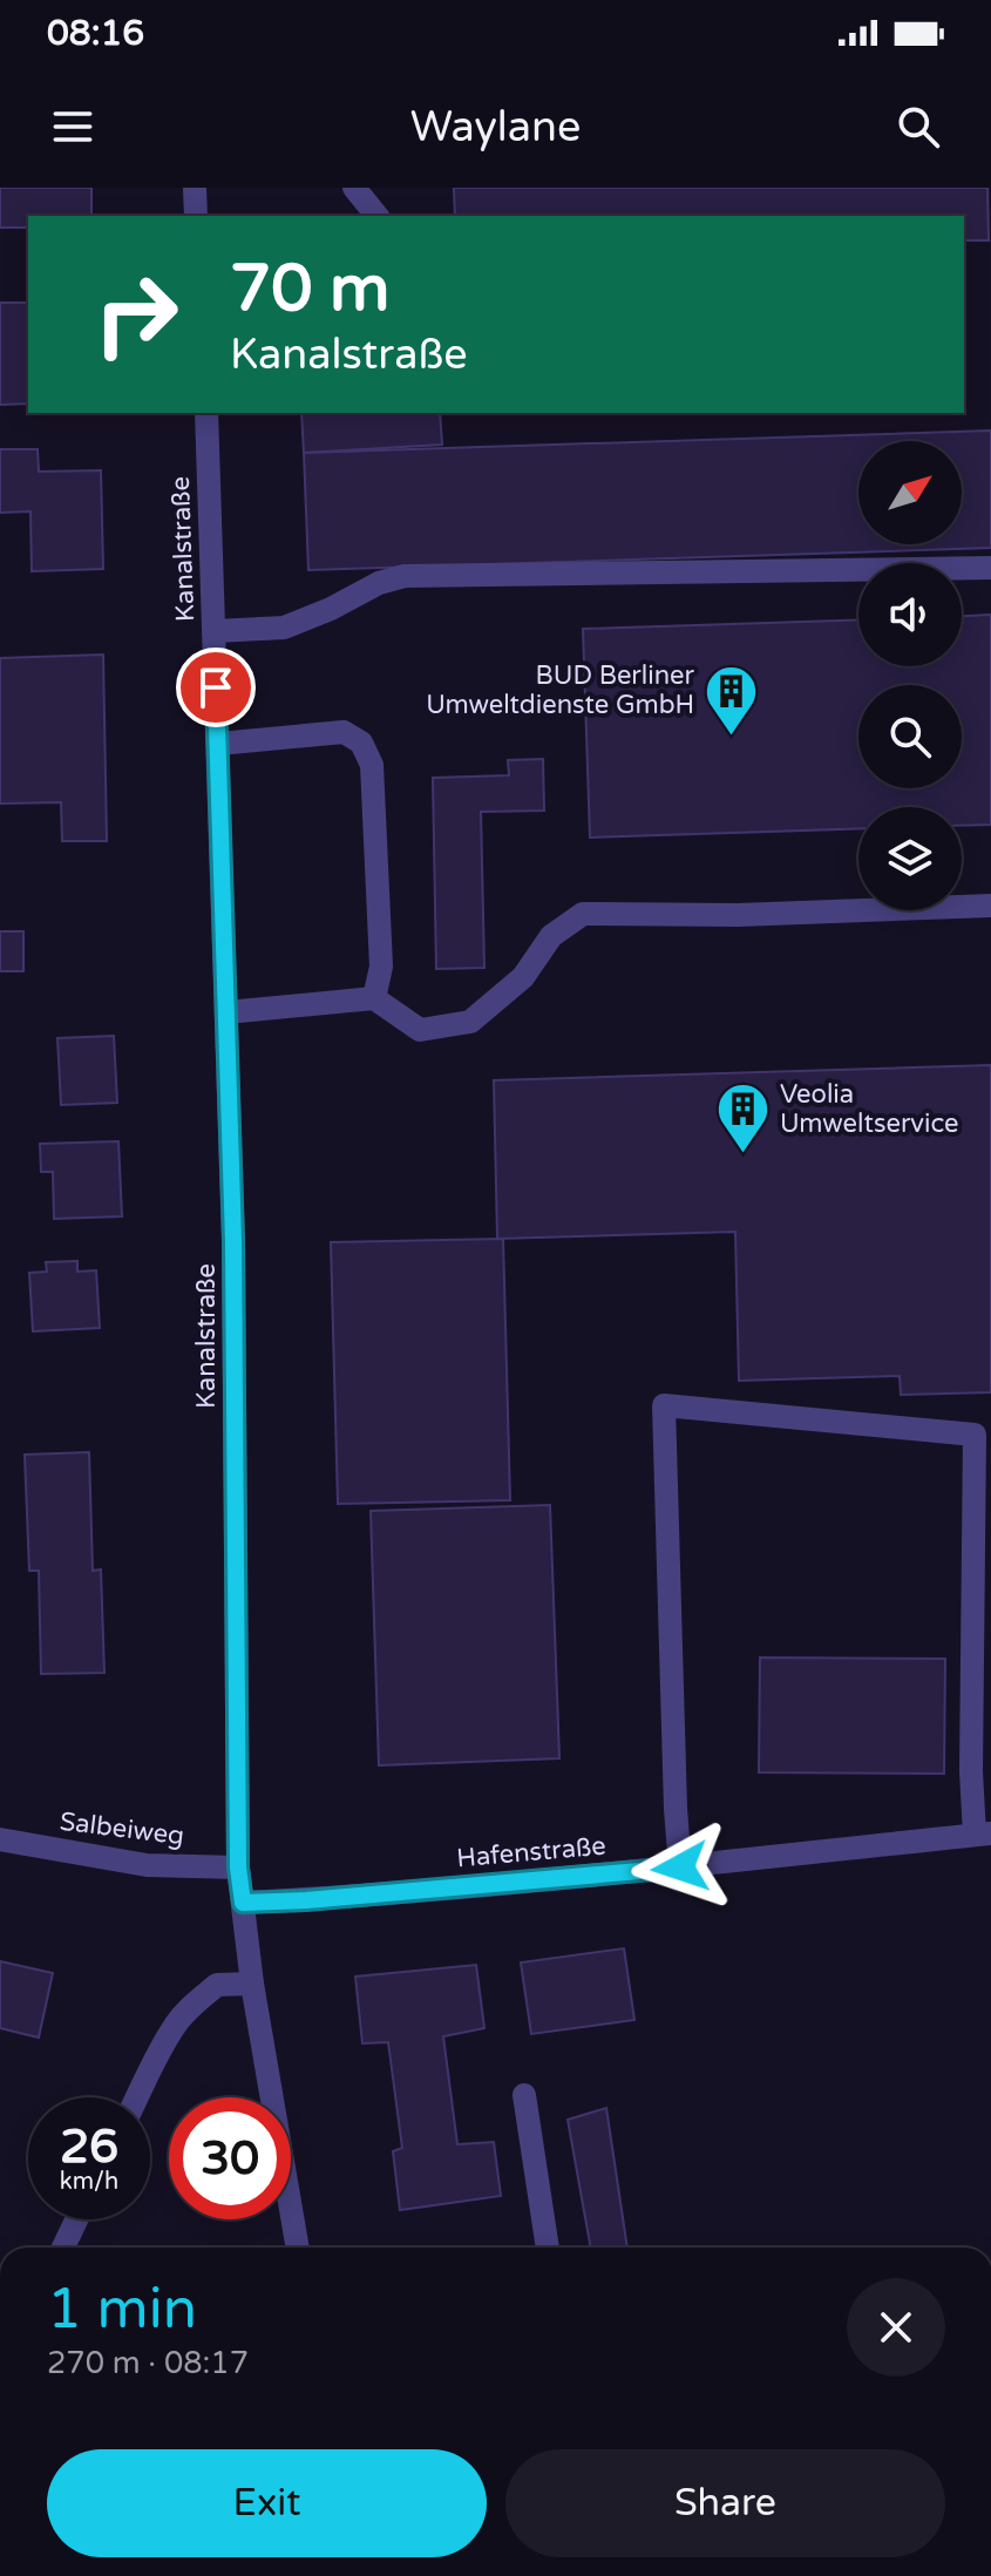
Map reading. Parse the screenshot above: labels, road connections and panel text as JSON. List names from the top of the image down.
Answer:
{
  "streets": {
    "street": ["Kanalstraße", "Salbeiweg", "Hafenstraße"]
  },
  "crossings": [
    ["Kanalstraße", "Salbeiweg"],
    ["Kanalstraße", "Hafenstraße"]
  ],
  "places": {
    "building": ["BUD Berliner Umweltdienste GmbH", "Veolia Umweltservice"]
  },
  "north": "top right",
  "page": {
    "status": "08:16",
    "header": "Waylane",
    "turn": ["70 m", "Kanalstraße"],
    "speed": "26 km/h",
    "limit": "30",
    "heading": ["1 min", "270 m · 08:17"],
    "buttons": ["Exit", "Share"]
  }
}
